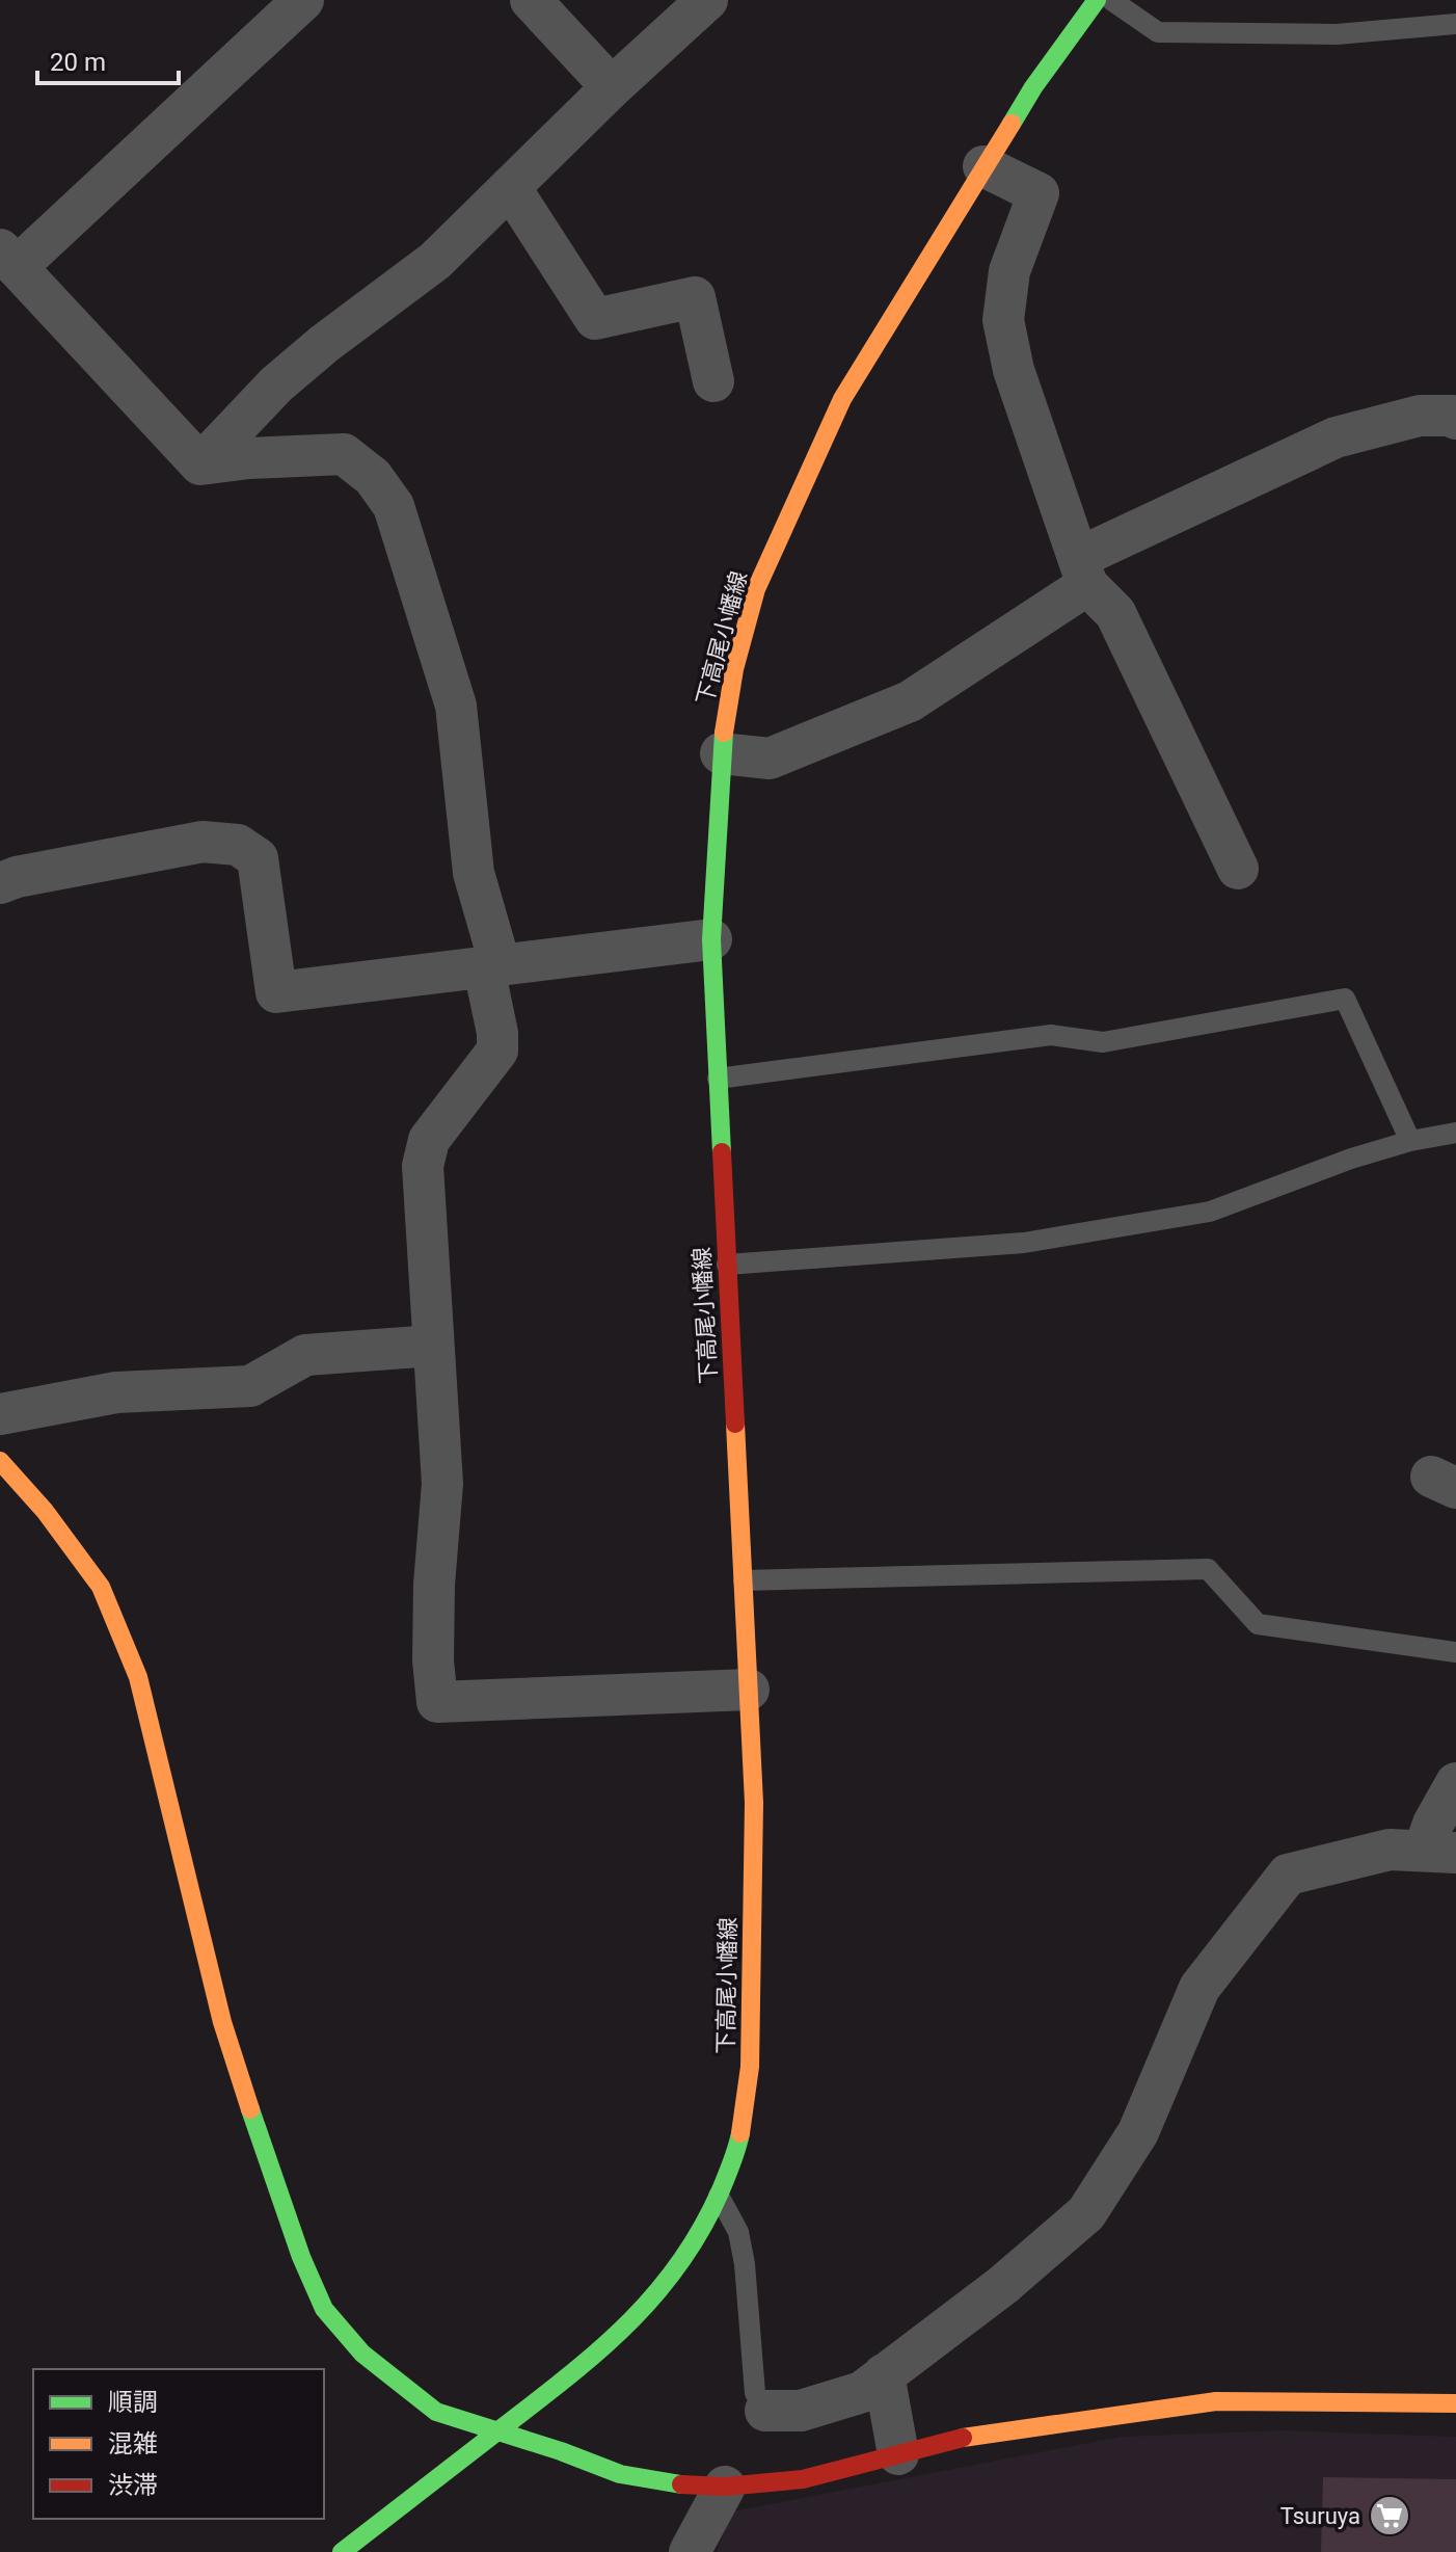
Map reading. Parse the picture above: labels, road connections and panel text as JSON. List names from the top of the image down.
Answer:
{
  "streets": {
    "main road": ["下高尾小幡線"]
  },
  "places": {
    "supermarket": ["Tsuruya"]
  },
  "legend": ["順調", "混雑", "渋滞"],
  "scale_bar": "20 m"
}
